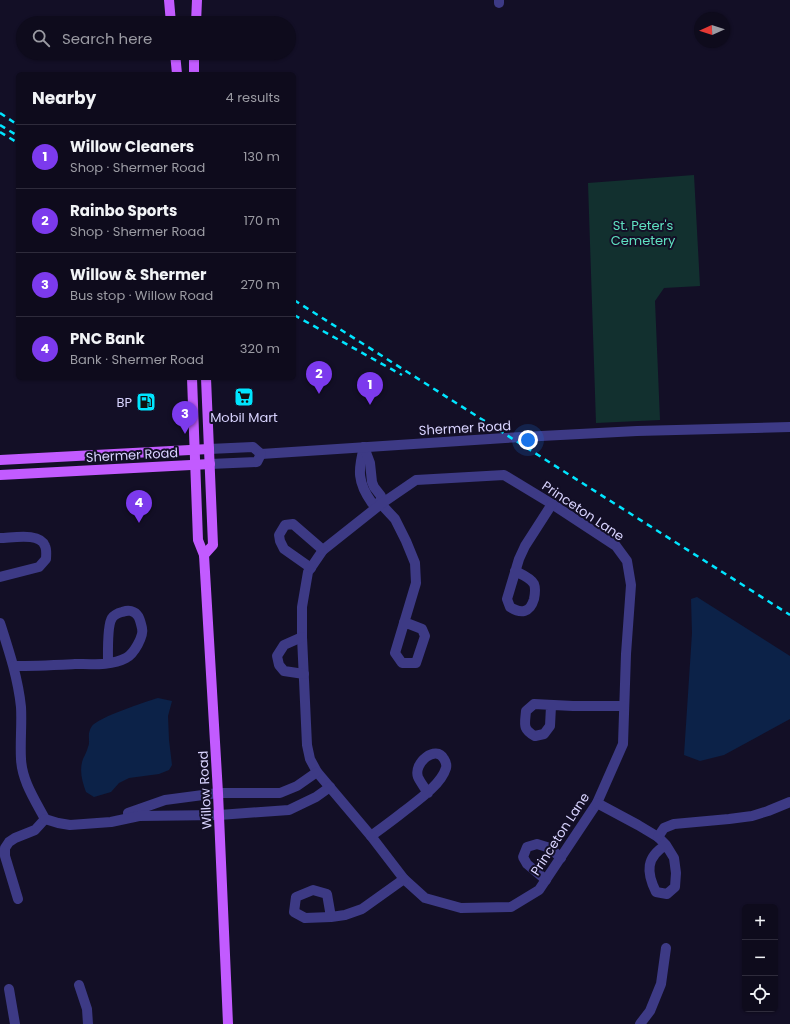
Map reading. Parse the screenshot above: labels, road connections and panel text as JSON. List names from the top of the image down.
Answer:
{
  "streets": {
    "main road": ["Shermer Road", "Willow Road"],
    "street": ["Princeton Lane"]
  },
  "crossings": [
    ["Shermer Road", "Willow Road"]
  ],
  "parks": ["St. Peter's Cemetery"],
  "places": {
    "supermarket": ["Mobil Mart"],
    "fuel station": ["BP"]
  },
  "north": "left",
  "page": {
    "search": "Search here",
    "heading": ["Nearby", "4 results"],
    "list": [
      {
        "mark": "1",
        "name": "Willow Cleaners",
        "note": "Shop · Shermer Road",
        "value": "130 m"
      },
      {
        "mark": "2",
        "name": "Rainbo Sports",
        "note": "Shop · Shermer Road",
        "value": "170 m"
      },
      {
        "mark": "3",
        "name": "Willow & Shermer",
        "note": "Bus stop · Willow Road",
        "value": "270 m"
      },
      {
        "mark": "4",
        "name": "PNC Bank",
        "note": "Bank · Shermer Road",
        "value": "320 m"
      }
    ],
    "pins": [
      "2",
      "1",
      "3",
      "4"
    ],
    "map_buttons": ["+", "−"]
  }
}
